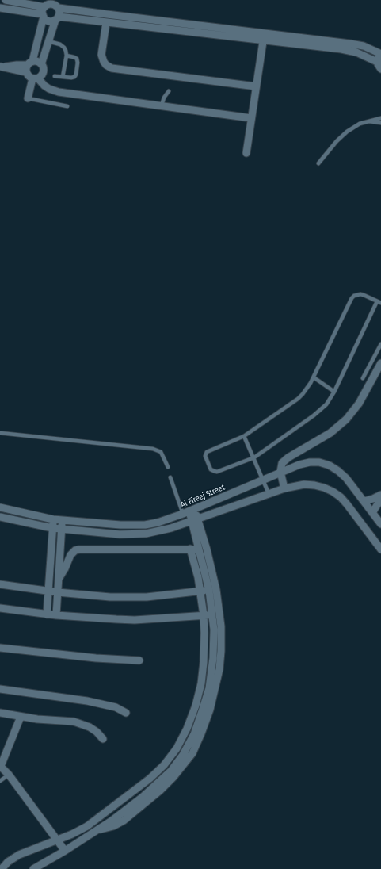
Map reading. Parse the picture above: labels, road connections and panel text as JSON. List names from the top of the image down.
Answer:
{
  "streets": {
    "street": ["Al Fireej Street"]
  }
}
